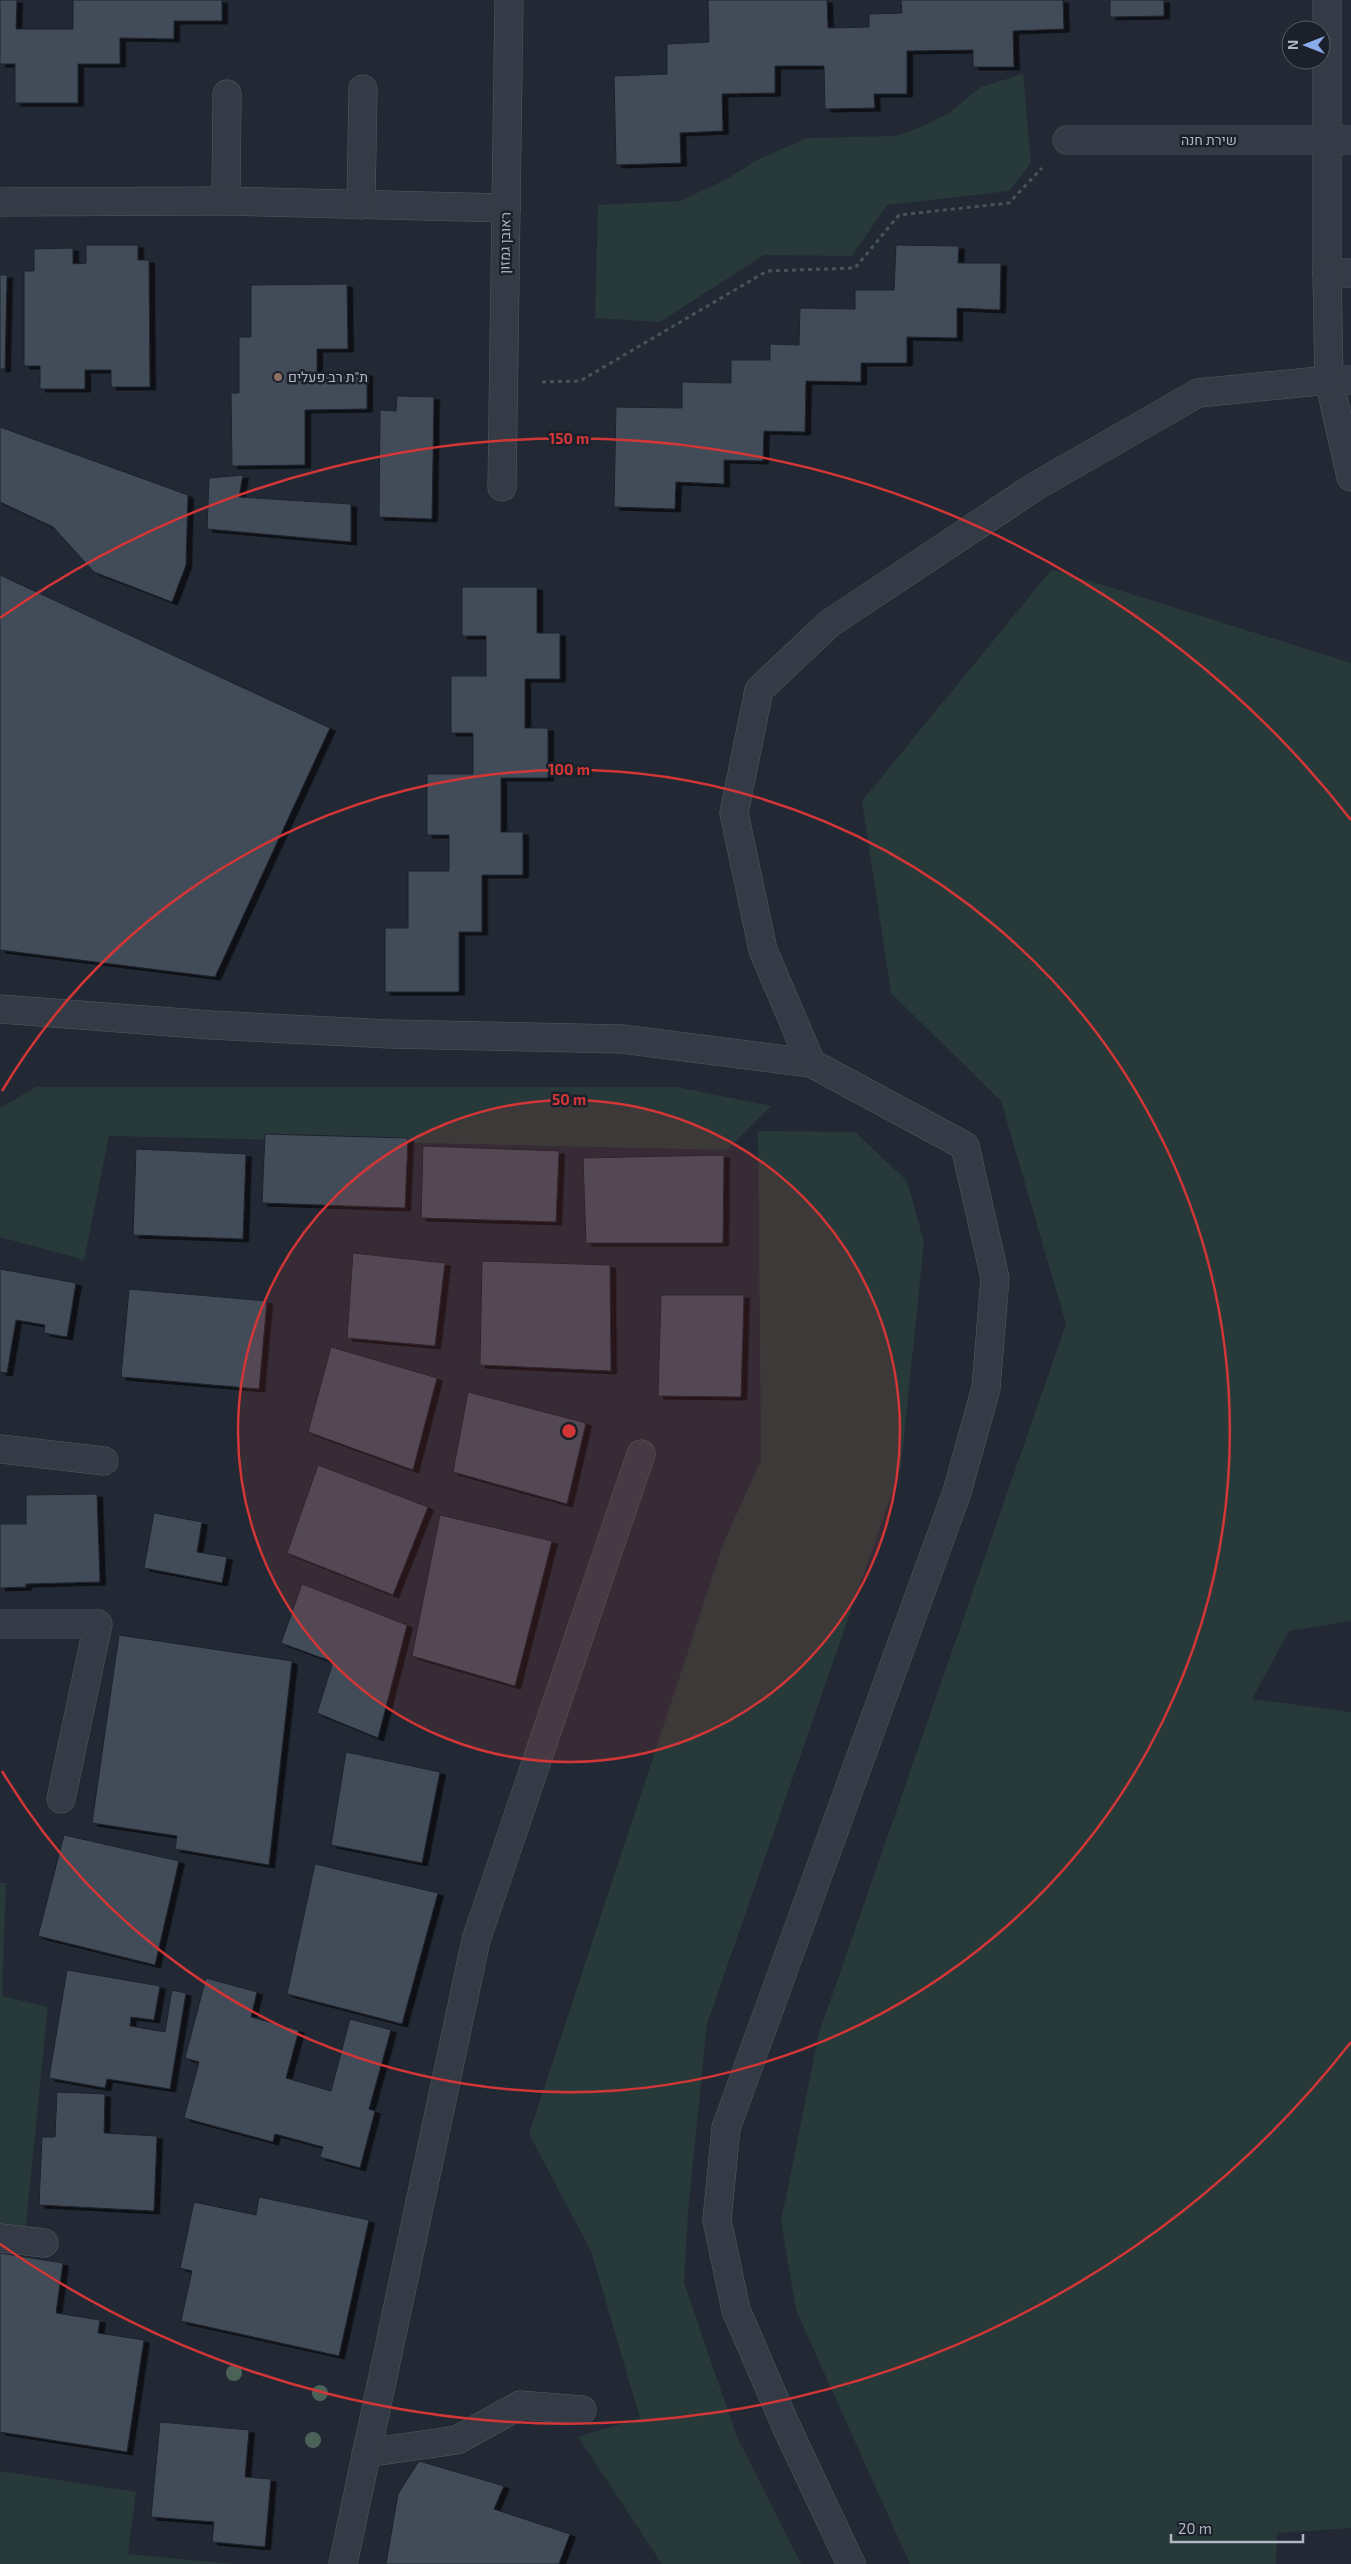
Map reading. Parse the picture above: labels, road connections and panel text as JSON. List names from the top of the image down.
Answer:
{
  "streets": {
    "street": ["שירת חנה", "ראובן גמזון"]
  },
  "places": ["ת\"ת רב פעלים"],
  "scale_bar": "20 m",
  "north": "left",
  "rings": ["150 m", "100 m", "50 m"]
}
